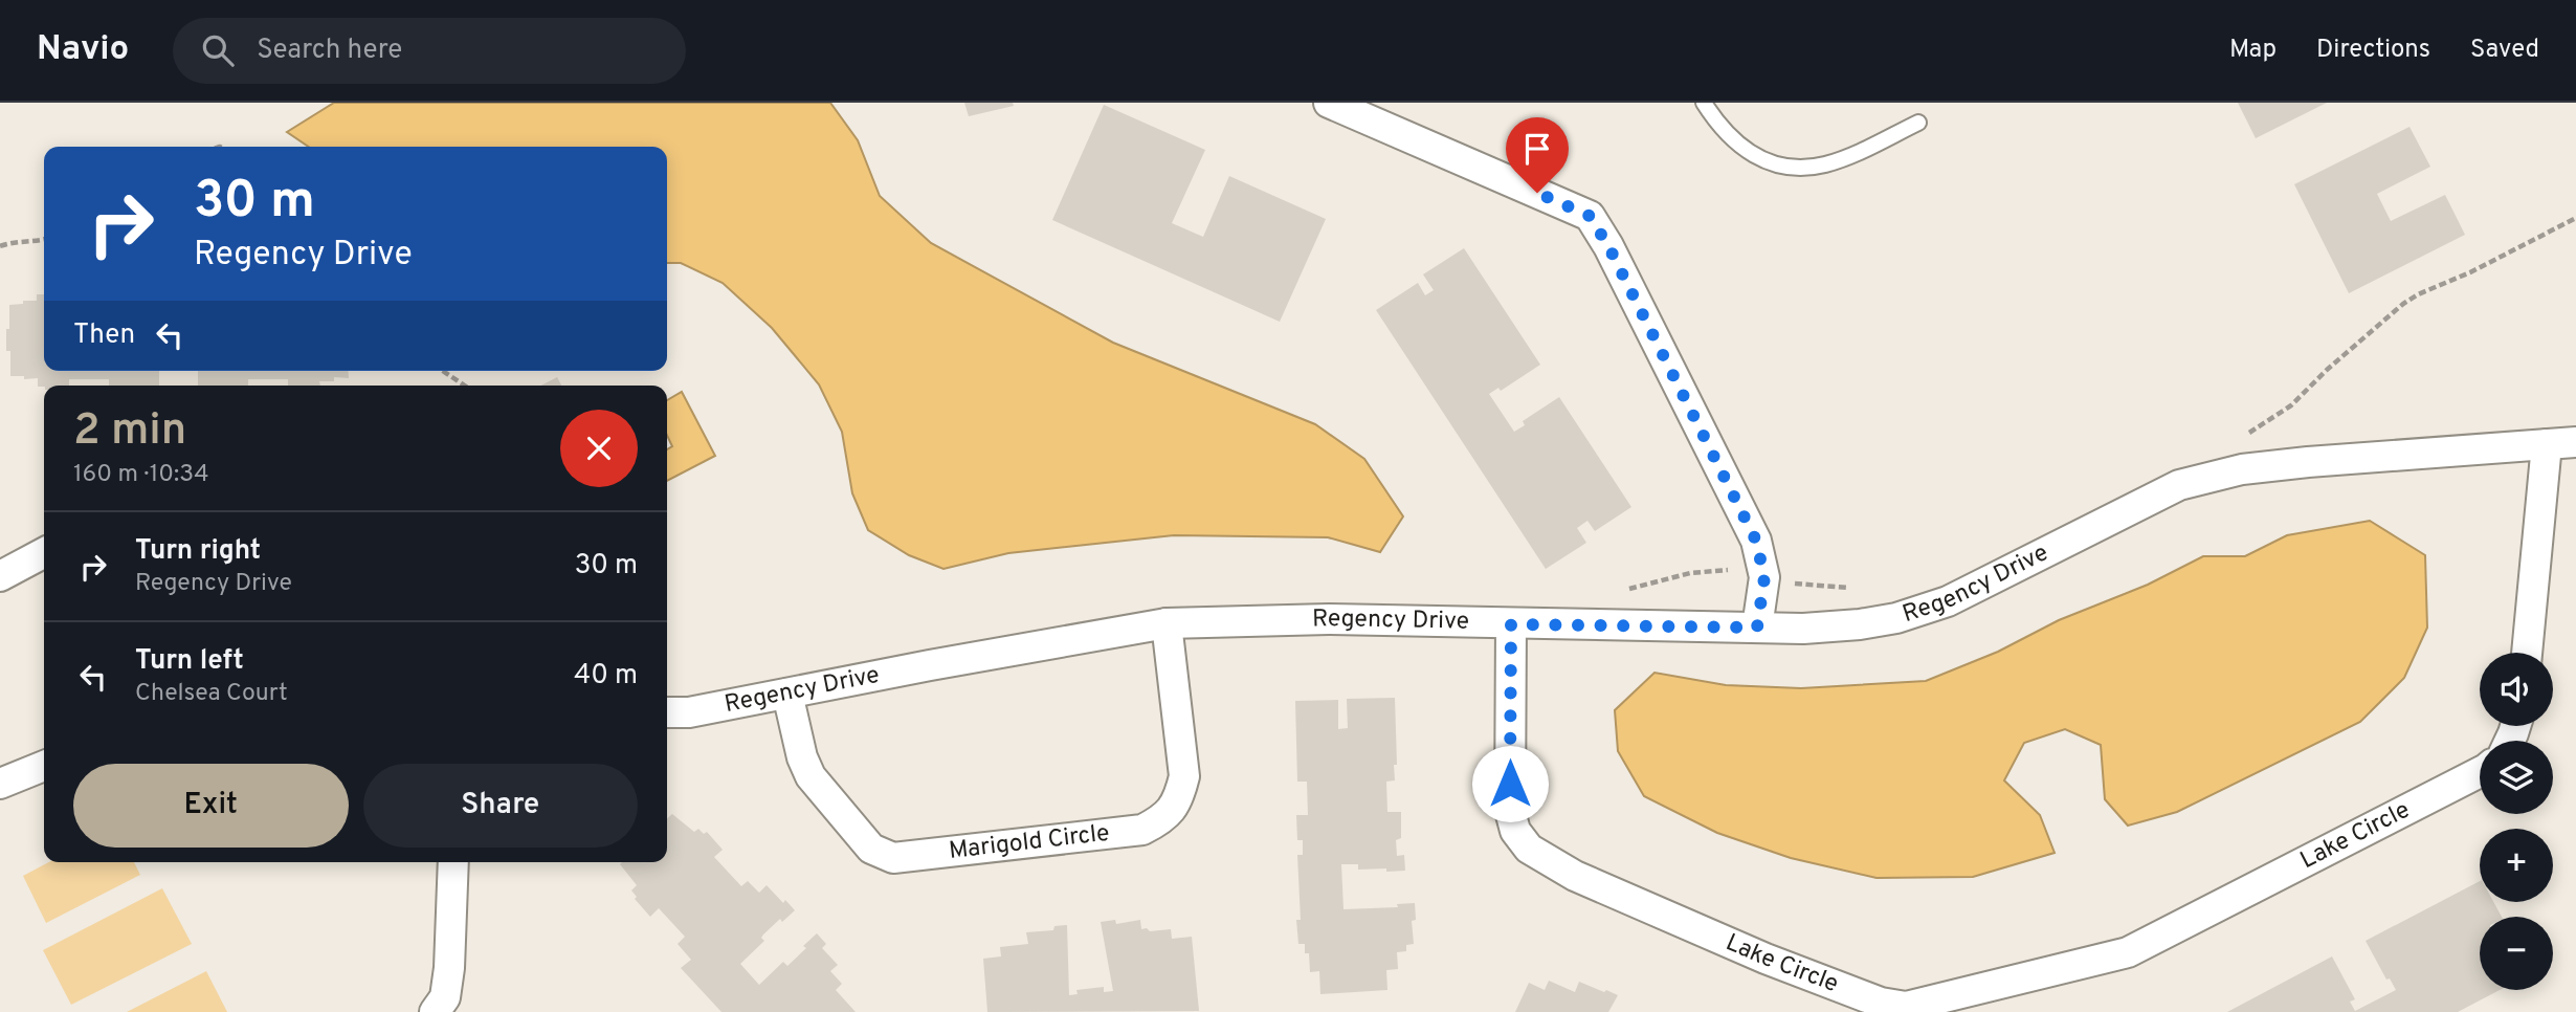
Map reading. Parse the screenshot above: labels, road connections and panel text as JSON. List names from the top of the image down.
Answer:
{
  "streets": {
    "street": ["Regency Drive", "Lake Circle", "Marigold Circle"]
  },
  "crossings": [
    ["Regency Drive", "Lake Circle"],
    ["Regency Drive", "Marigold Circle"]
  ],
  "page": {
    "header": "Navio",
    "search": "Search here",
    "nav": ["Map", "Directions", "Saved"],
    "turn": ["30 m", "Regency Drive"],
    "then": "Then",
    "heading": ["2 min", "160 m · 10:34"],
    "list": [
      {
        "name": "Turn right",
        "note": "Regency Drive",
        "value": "30 m"
      },
      {
        "name": "Turn left",
        "note": "Chelsea Court",
        "value": "40 m"
      }
    ],
    "map_buttons": ["+", "−"],
    "buttons": ["Exit", "Share"]
  }
}
